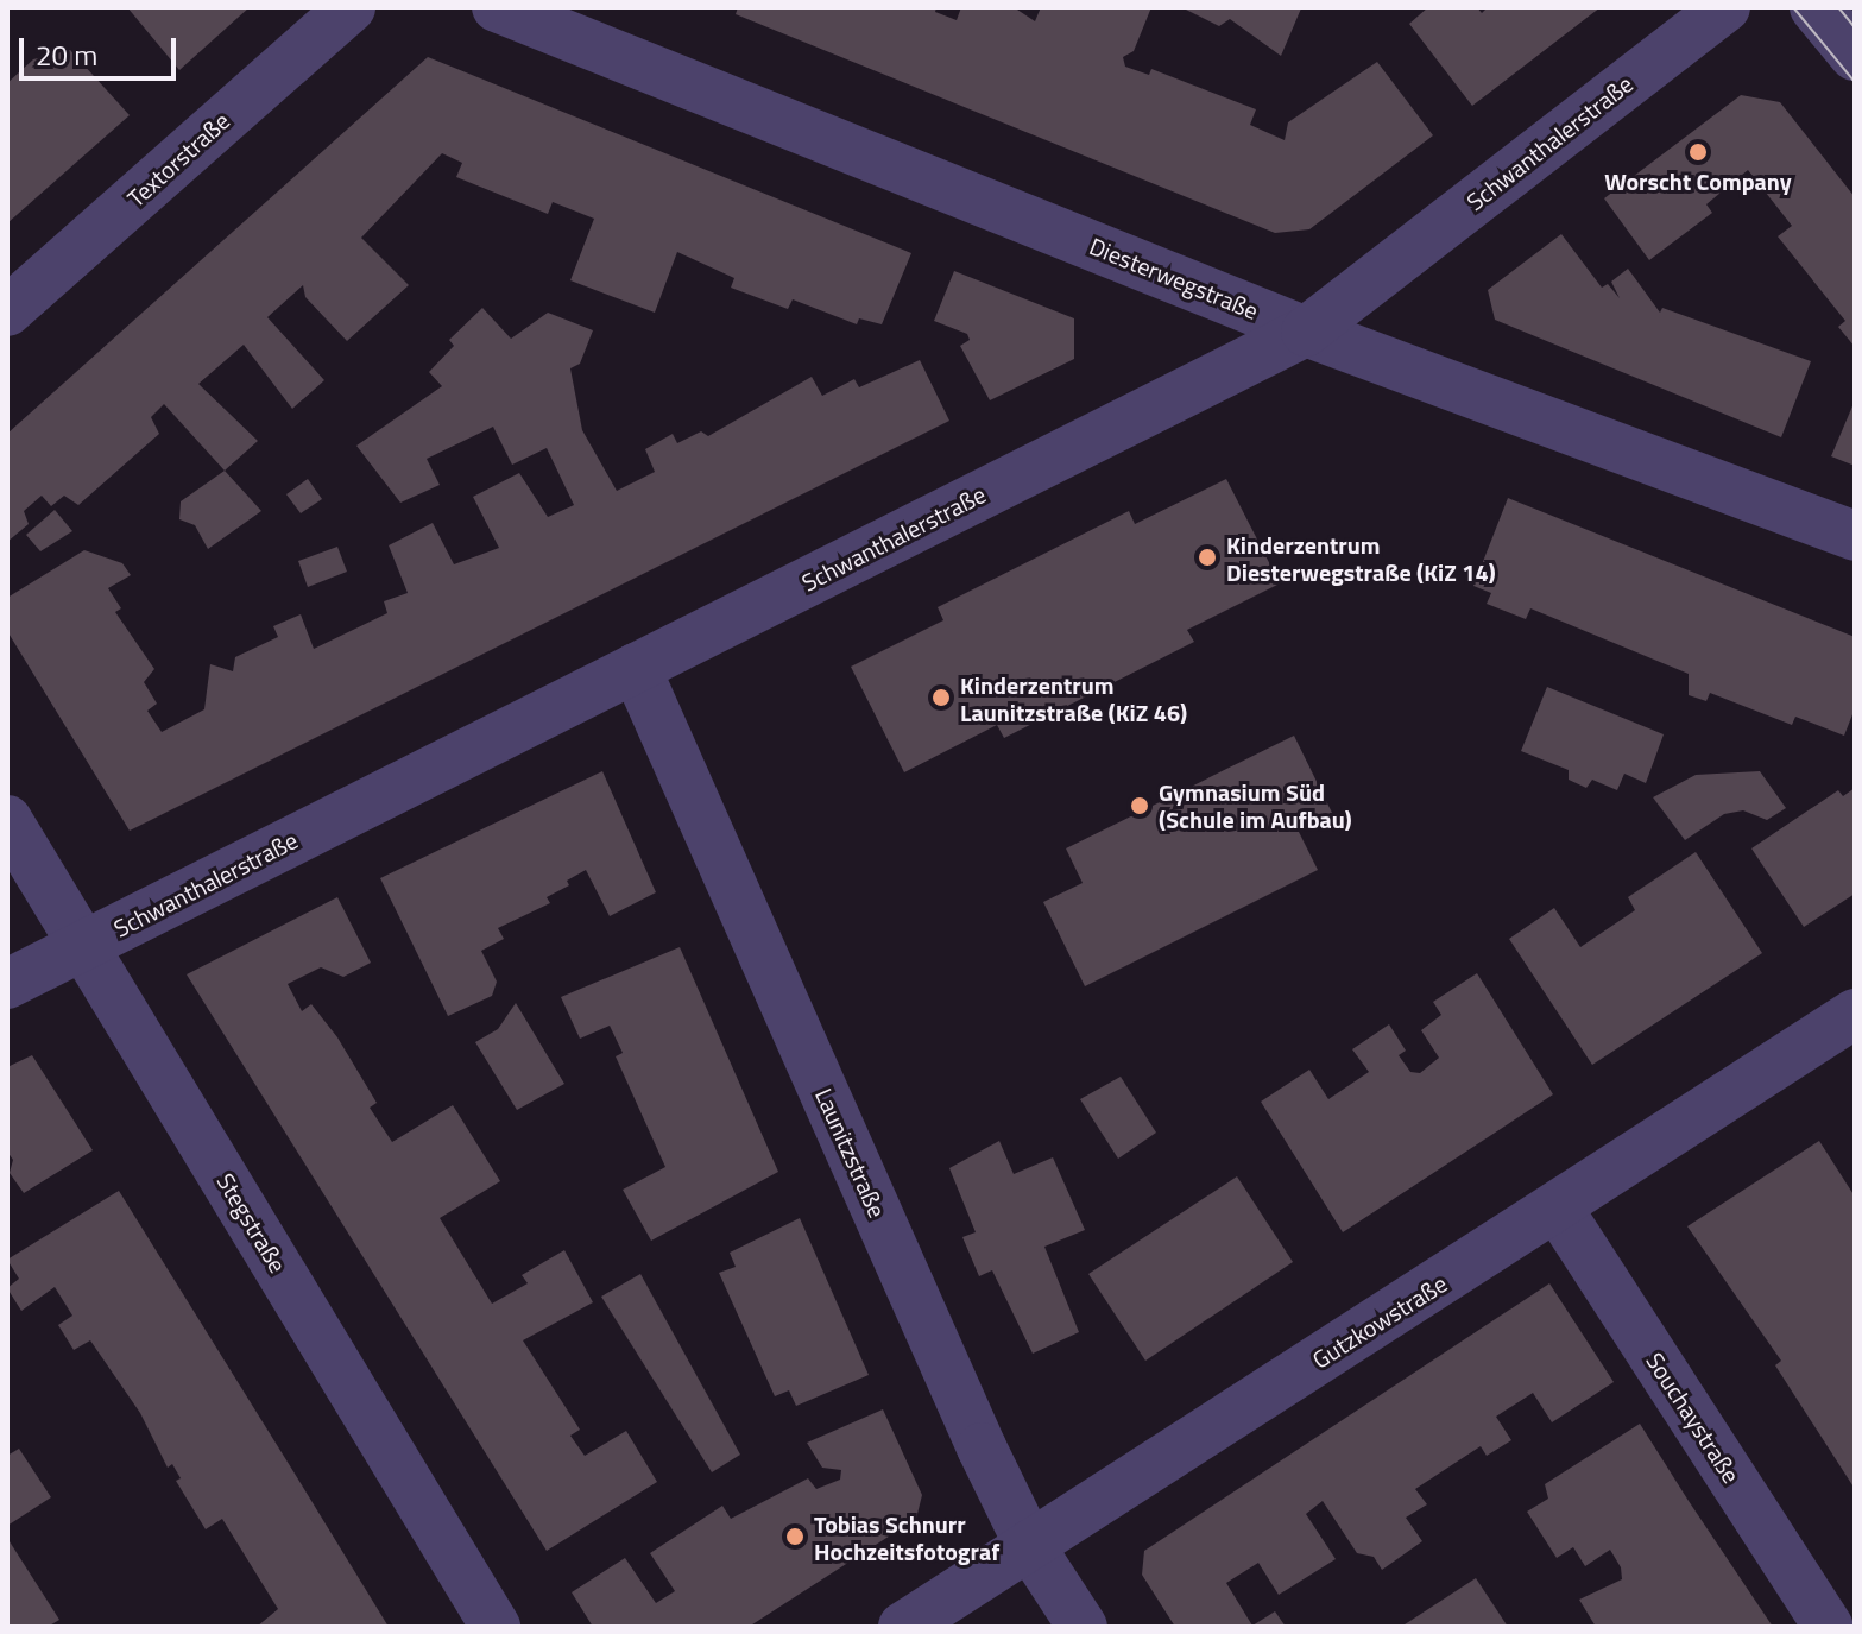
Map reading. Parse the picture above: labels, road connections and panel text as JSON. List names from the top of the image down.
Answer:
{
  "streets": {
    "street": [
      "Schwanthalerstraße",
      "Textorstraße",
      "Diesterwegstraße",
      "Launitzstraße",
      "Stegstraße",
      "Gutzkowstraße",
      "Souchaystraße"
    ]
  },
  "crossings": [
    ["Schwanthalerstraße", "Diesterwegstraße"],
    ["Schwanthalerstraße", "Launitzstraße"],
    ["Schwanthalerstraße", "Stegstraße"],
    ["Launitzstraße", "Gutzkowstraße"],
    ["Gutzkowstraße", "Souchaystraße"]
  ],
  "places": [
    "Worscht Company",
    "Kinderzentrum Diesterwegstraße (KiZ 14)",
    "Kinderzentrum Launitzstraße (KiZ 46)",
    "Gymnasium Süd (Schule im Aufbau)",
    "Tobias Schnurr Hochzeitsfotograf"
  ],
  "scale_bar": "20 m"
}
